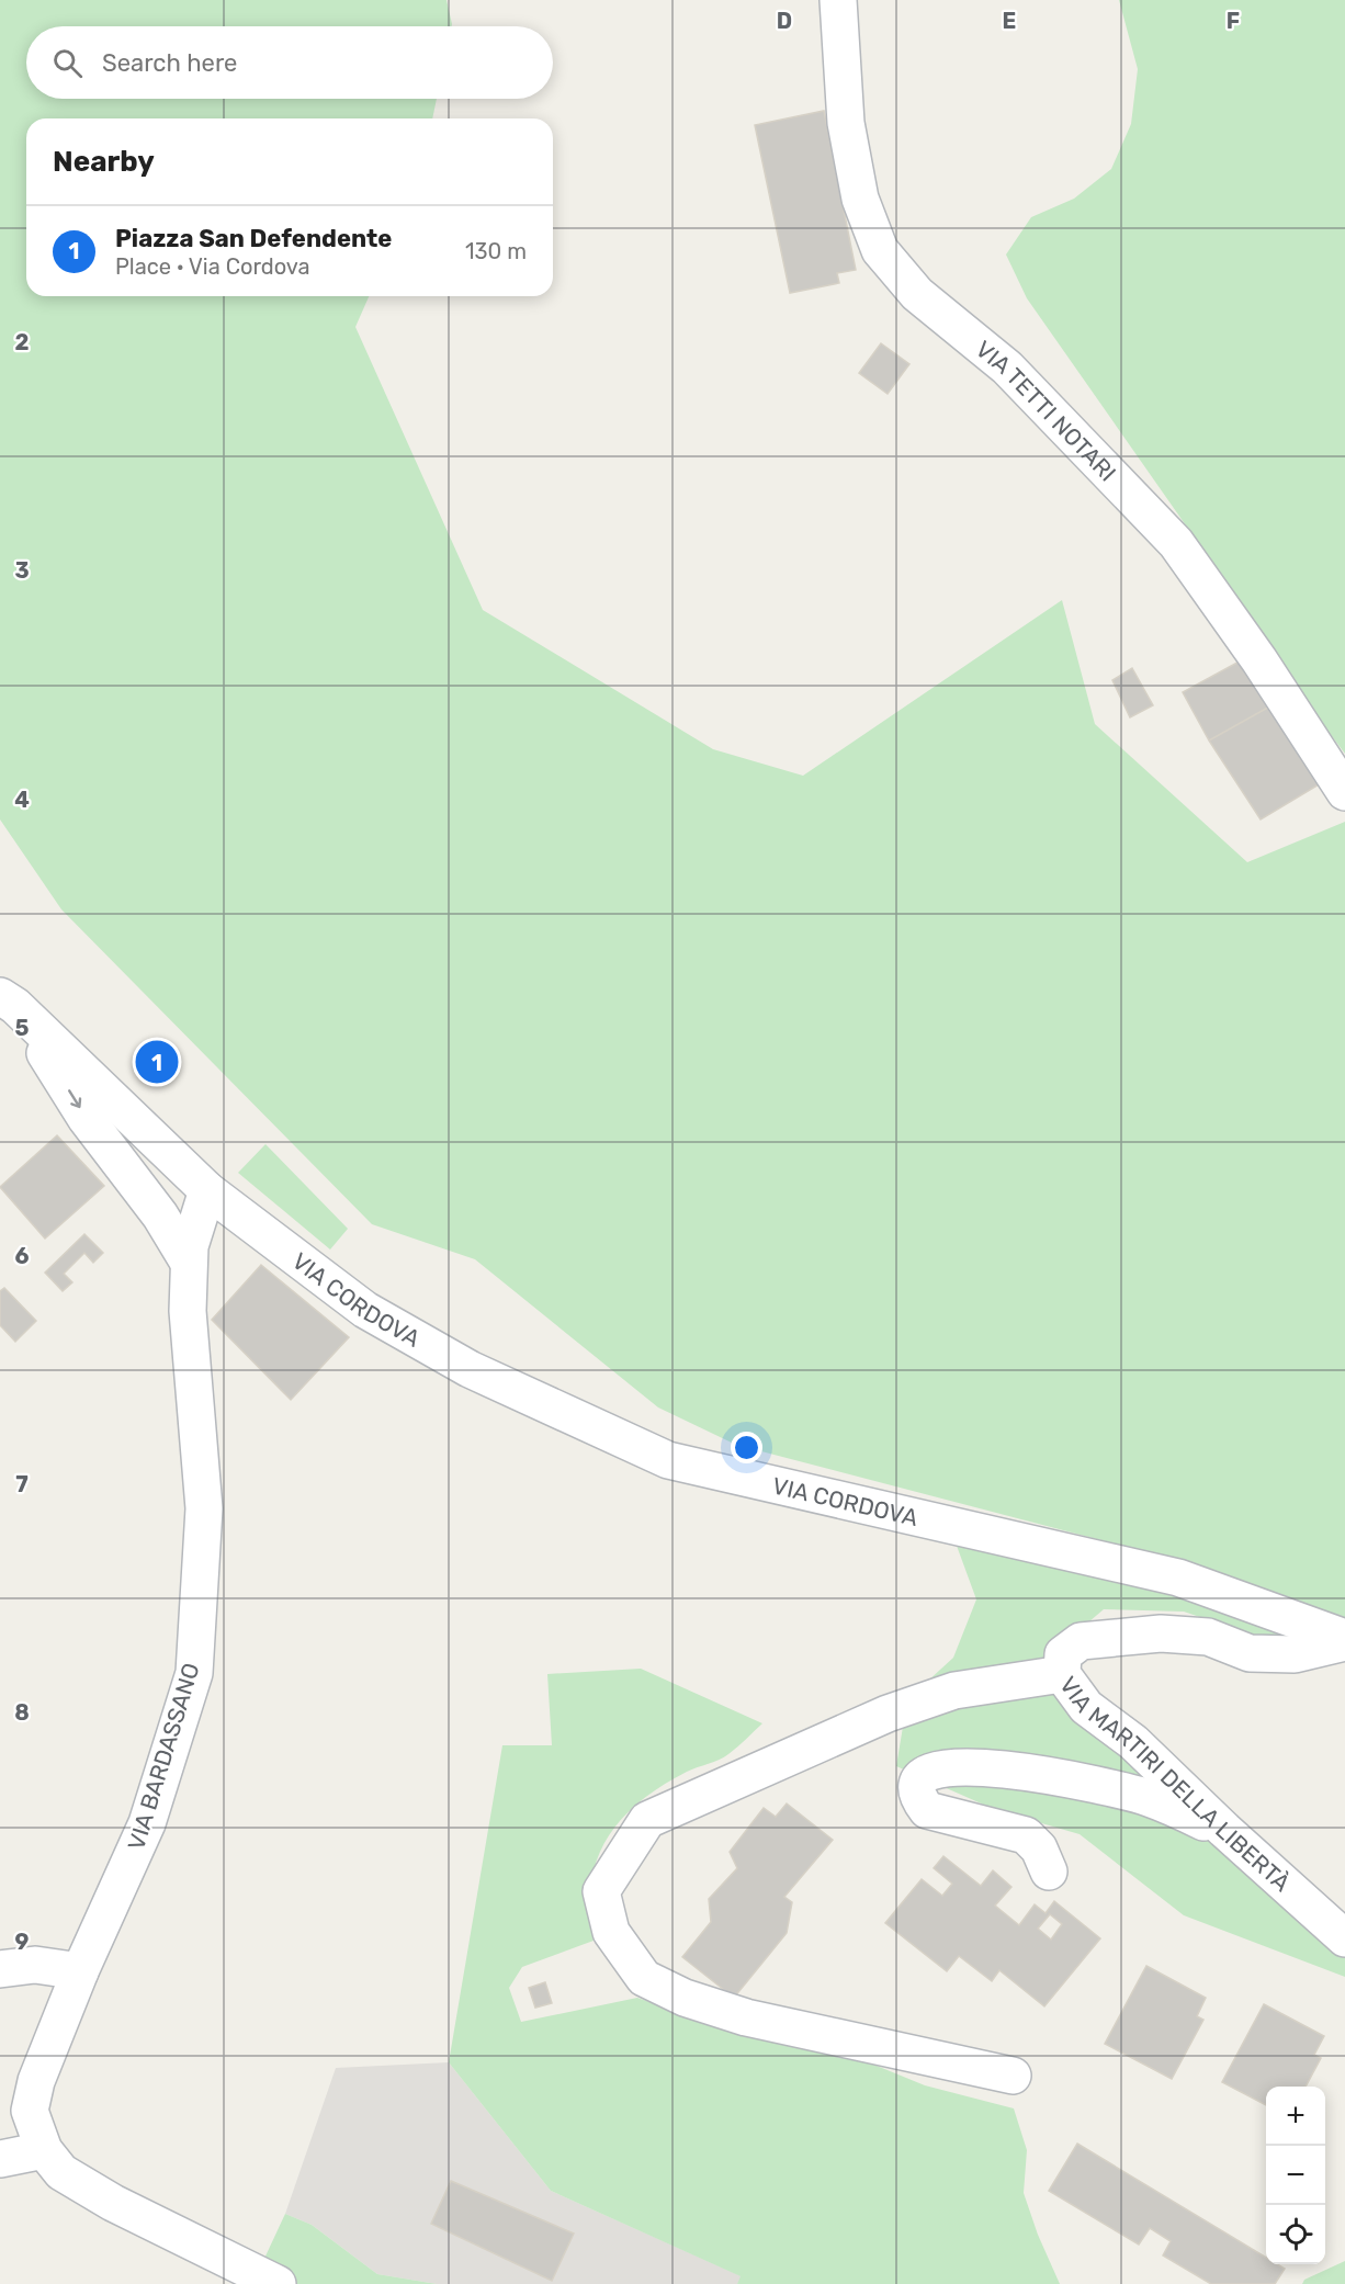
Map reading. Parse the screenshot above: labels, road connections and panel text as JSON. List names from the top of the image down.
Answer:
{
  "streets": {
    "street": [
      "VIA TETTI NOTARI",
      "VIA CORDOVA",
      "VIA BARDASSANO",
      "VIA MARTIRI DELLA LIBERTÀ"
    ]
  },
  "crossings": [
    ["VIA CORDOVA", "VIA BARDASSANO"],
    ["VIA CORDOVA", "VIA MARTIRI DELLA LIBERTÀ"]
  ],
  "page": {
    "search": "Search here",
    "heading": "Nearby",
    "list": [
      {
        "mark": "1",
        "name": "Piazza San Defendente",
        "note": "Place · Via Cordova",
        "value": "130 m"
      }
    ],
    "pins": "1",
    "map_buttons": ["+", "−"]
  },
  "grid": {
    "columns": ["D", "E", "F"],
    "rows": [
      "2",
      "3",
      "4",
      "5",
      "6",
      "7",
      "8",
      "9"
    ]
  }
}
